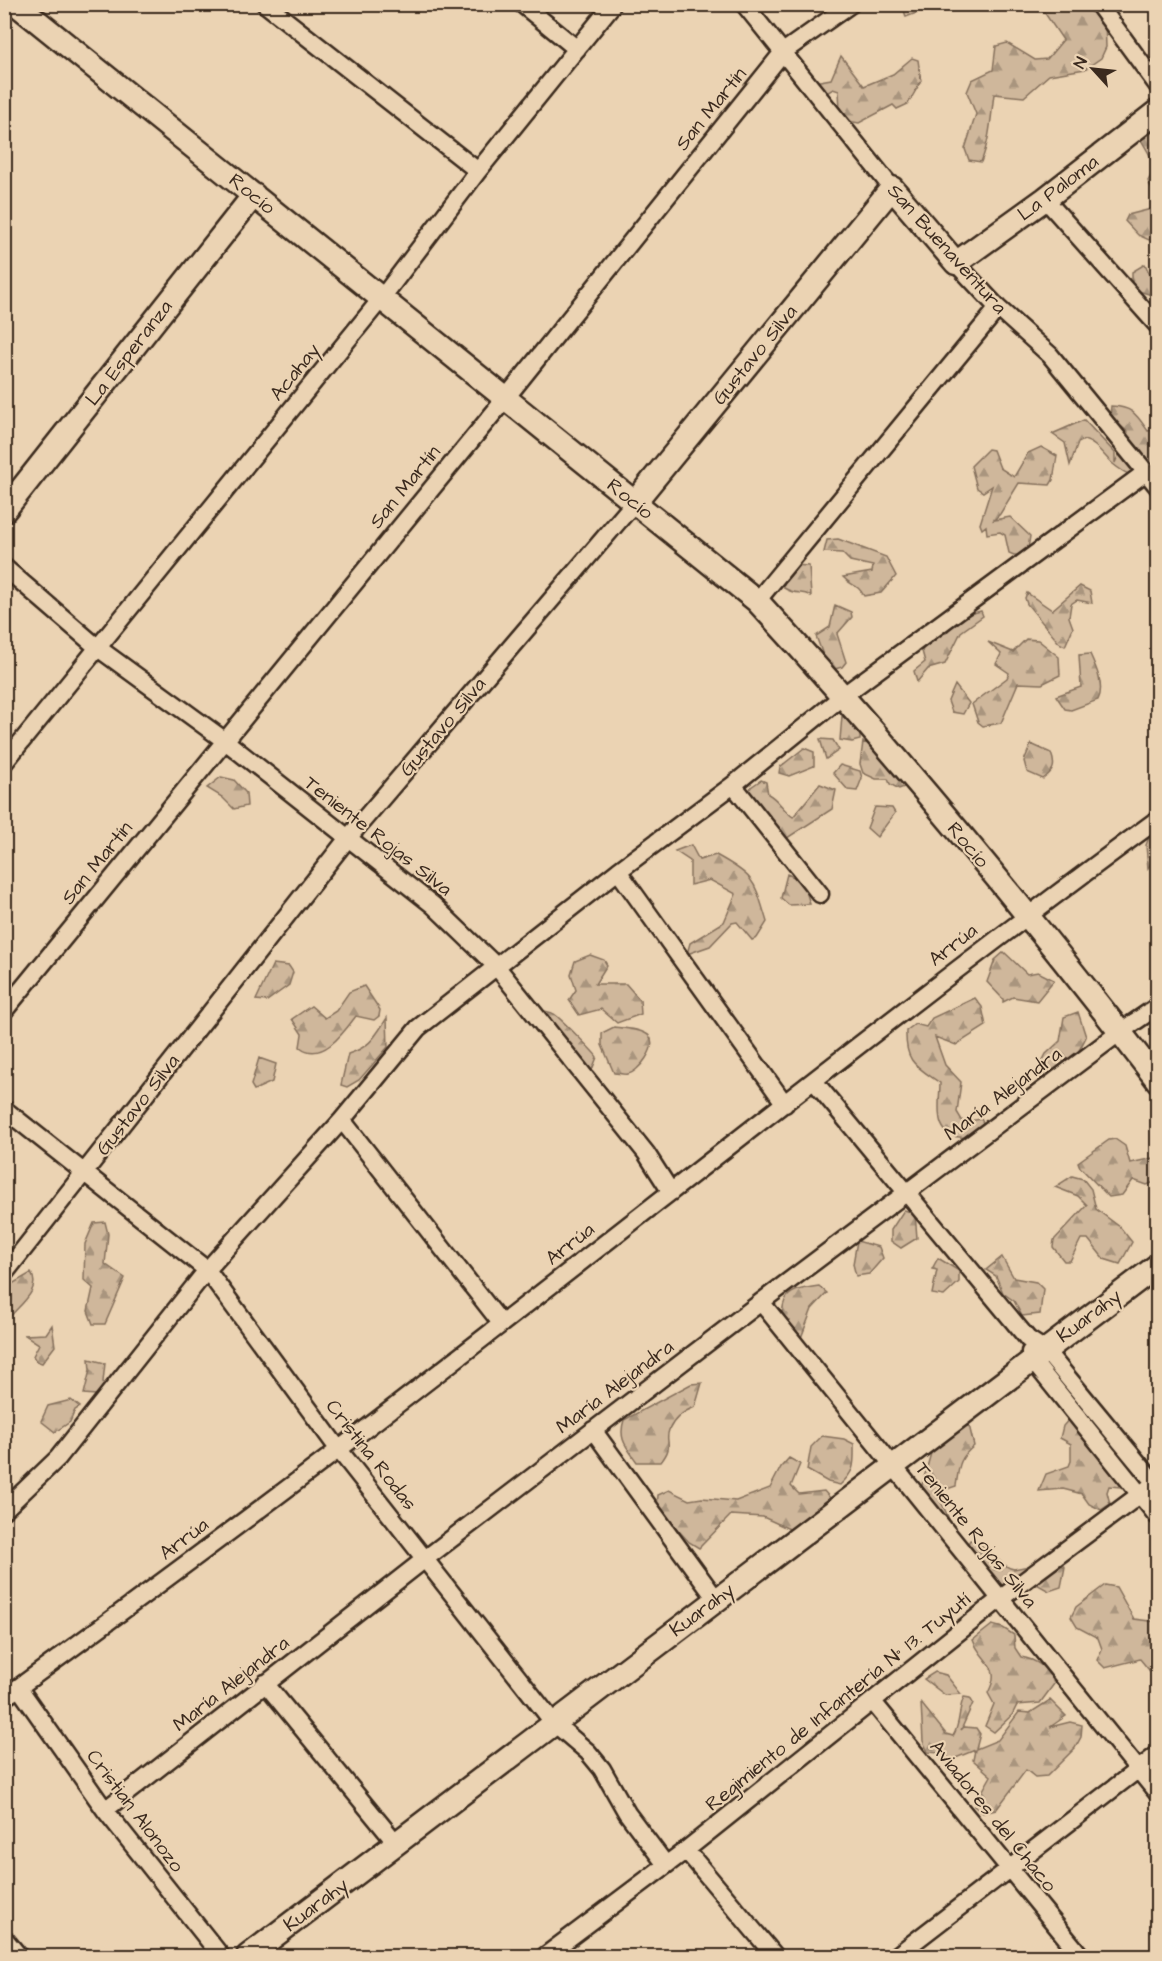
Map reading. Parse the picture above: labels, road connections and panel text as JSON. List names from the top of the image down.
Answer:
{
  "streets": {
    "street": [
      "San Martín",
      "La Paloma",
      "Rocío",
      "San Buenaventura",
      "La Esperanza",
      "Gustavo Silva",
      "Acahay",
      "Teniente Rojas Silva",
      "Arrúa",
      "María Alejandra",
      "Kuarahy",
      "Cristina Rodas",
      "Regimiento de Infantería N° 13. Tuyutí",
      "Cristian Alonozo",
      "Aviadores del Chaco"
    ]
  },
  "crossings": [
    ["San Martín", "Rocío"],
    ["San Martín", "San Buenaventura"],
    ["San Martín", "Teniente Rojas Silva"],
    ["La Paloma", "San Buenaventura"],
    ["Rocío", "La Esperanza"],
    ["Rocío", "Gustavo Silva"],
    ["Rocío", "Acahay"],
    ["Rocío", "Arrúa"],
    ["Rocío", "María Alejandra"],
    ["San Buenaventura", "Gustavo Silva"],
    ["Gustavo Silva", "Teniente Rojas Silva"],
    ["Gustavo Silva", "Cristina Rodas"],
    ["Acahay", "Teniente Rojas Silva"],
    ["Teniente Rojas Silva", "Arrúa"],
    ["Teniente Rojas Silva", "María Alejandra"],
    ["Teniente Rojas Silva", "Kuarahy"],
    ["Teniente Rojas Silva", "Regimiento de Infantería N° 13. Tuyutí"],
    ["Arrúa", "Cristina Rodas"],
    ["Arrúa", "Cristian Alonozo"],
    ["María Alejandra", "Cristina Rodas"],
    ["María Alejandra", "Cristian Alonozo"],
    ["Kuarahy", "Cristina Rodas"],
    ["Cristina Rodas", "Regimiento de Infantería N° 13. Tuyutí"],
    ["Regimiento de Infantería N° 13. Tuyutí", "Aviadores del Chaco"]
  ],
  "north": "top left"
}
